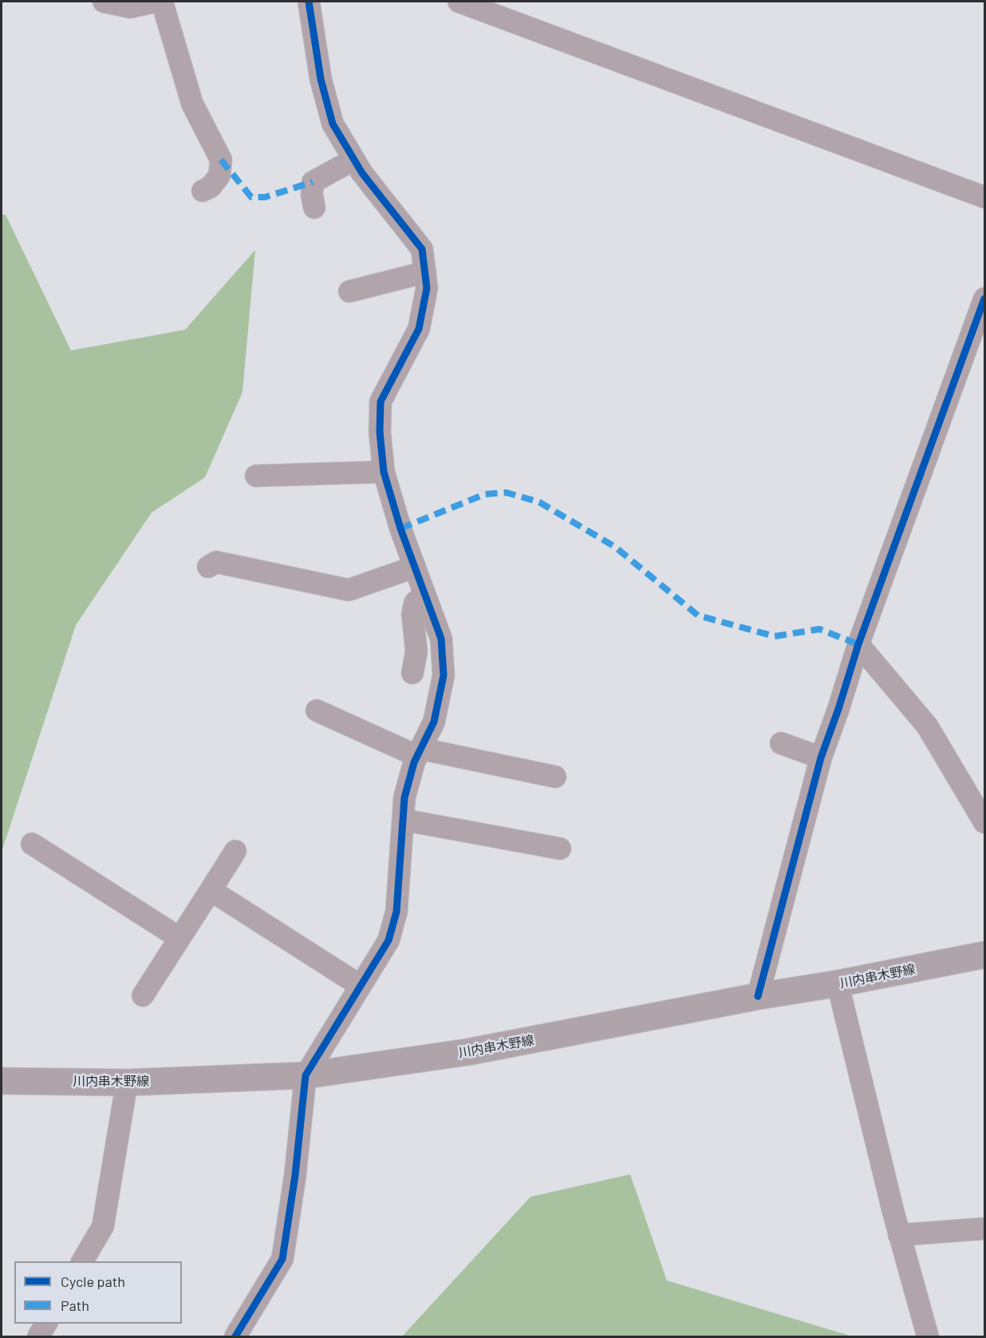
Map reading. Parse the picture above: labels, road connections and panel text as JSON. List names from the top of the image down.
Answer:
{
  "streets": {
    "main road": ["川内串木野線"]
  },
  "legend": ["Cycle path", "Path"]
}
